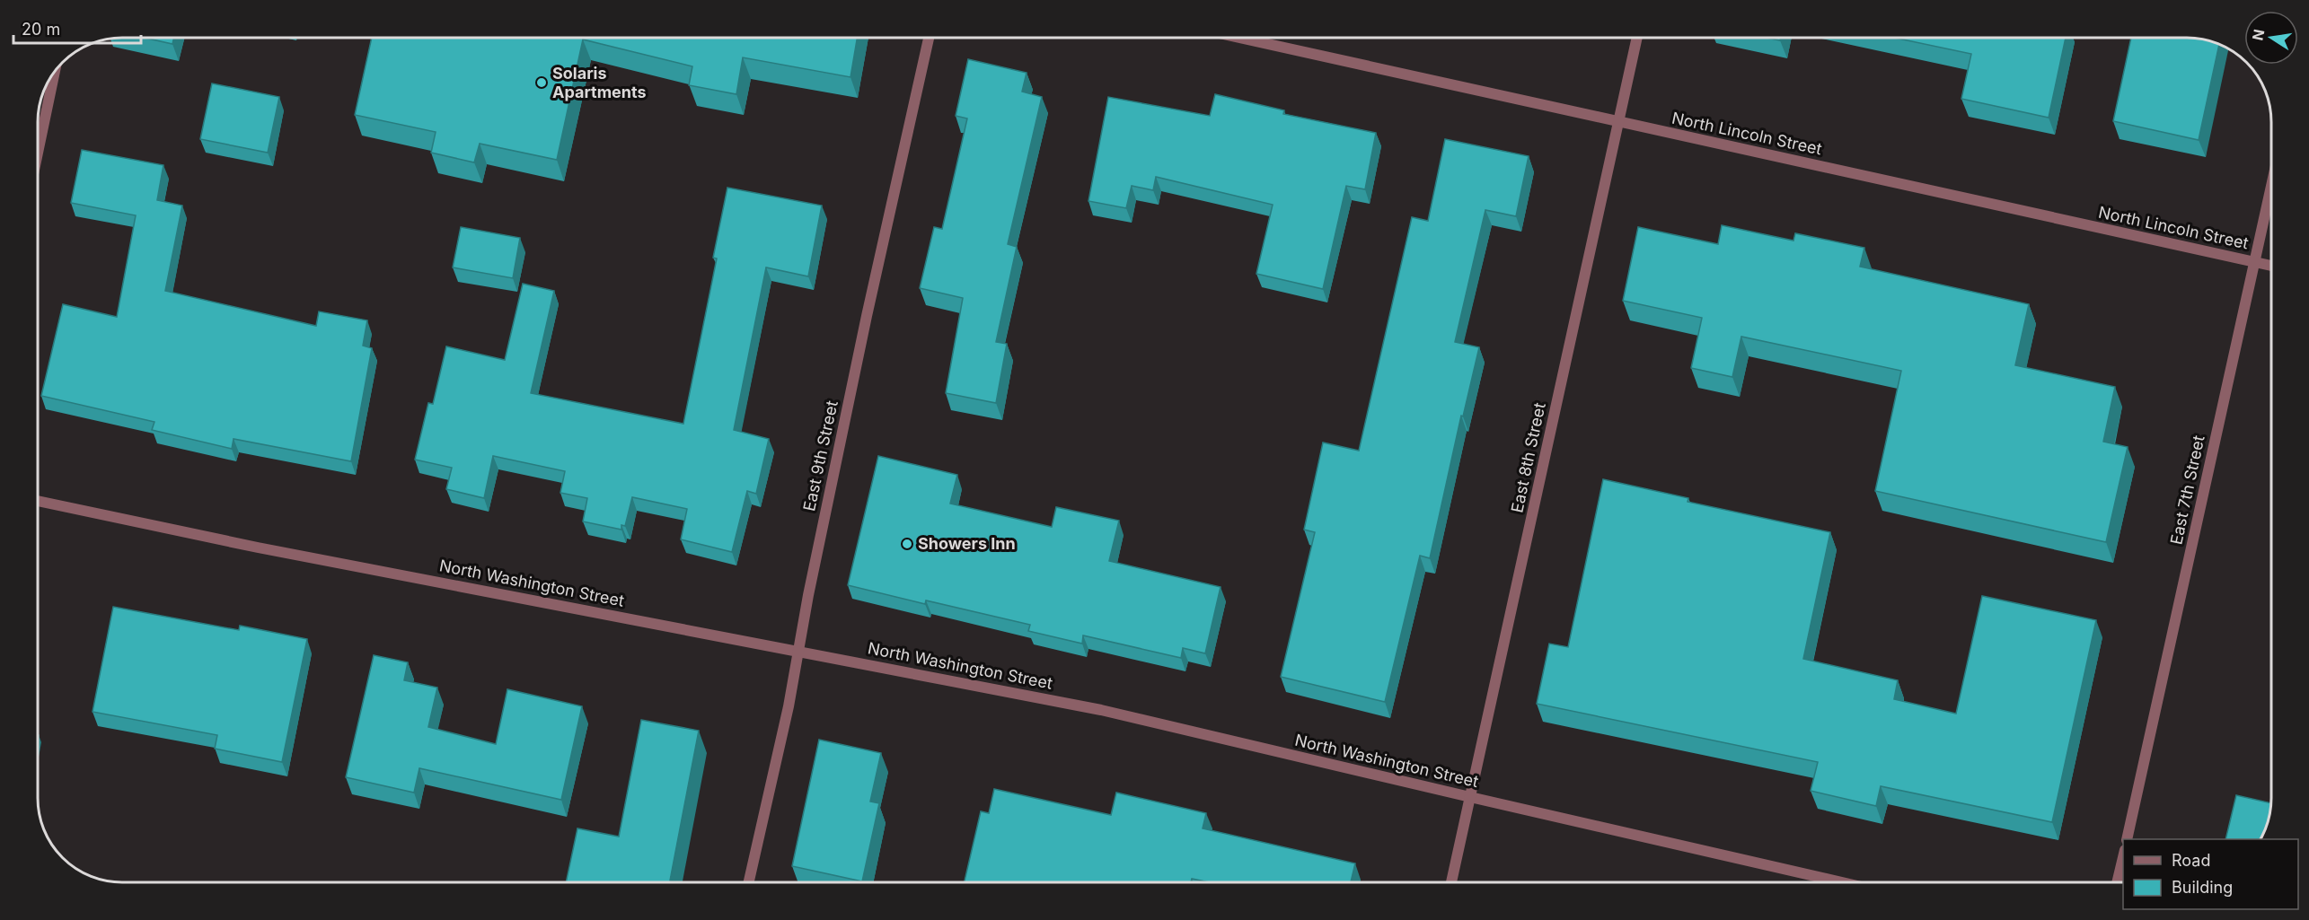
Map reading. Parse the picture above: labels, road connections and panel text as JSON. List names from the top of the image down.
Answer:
{
  "streets": {
    "street": [
      "North Lincoln Street",
      "East 9th Street",
      "East 8th Street",
      "East 7th Street",
      "North Washington Street"
    ]
  },
  "crossings": [
    ["North Lincoln Street", "East 8th Street"],
    ["North Lincoln Street", "East 7th Street"],
    ["East 9th Street", "North Washington Street"],
    ["East 8th Street", "North Washington Street"]
  ],
  "places": ["Solaris Apartments", "Showers Inn"],
  "legend": ["Road", "Building"],
  "scale_bar": "20 m",
  "north": "left"
}
